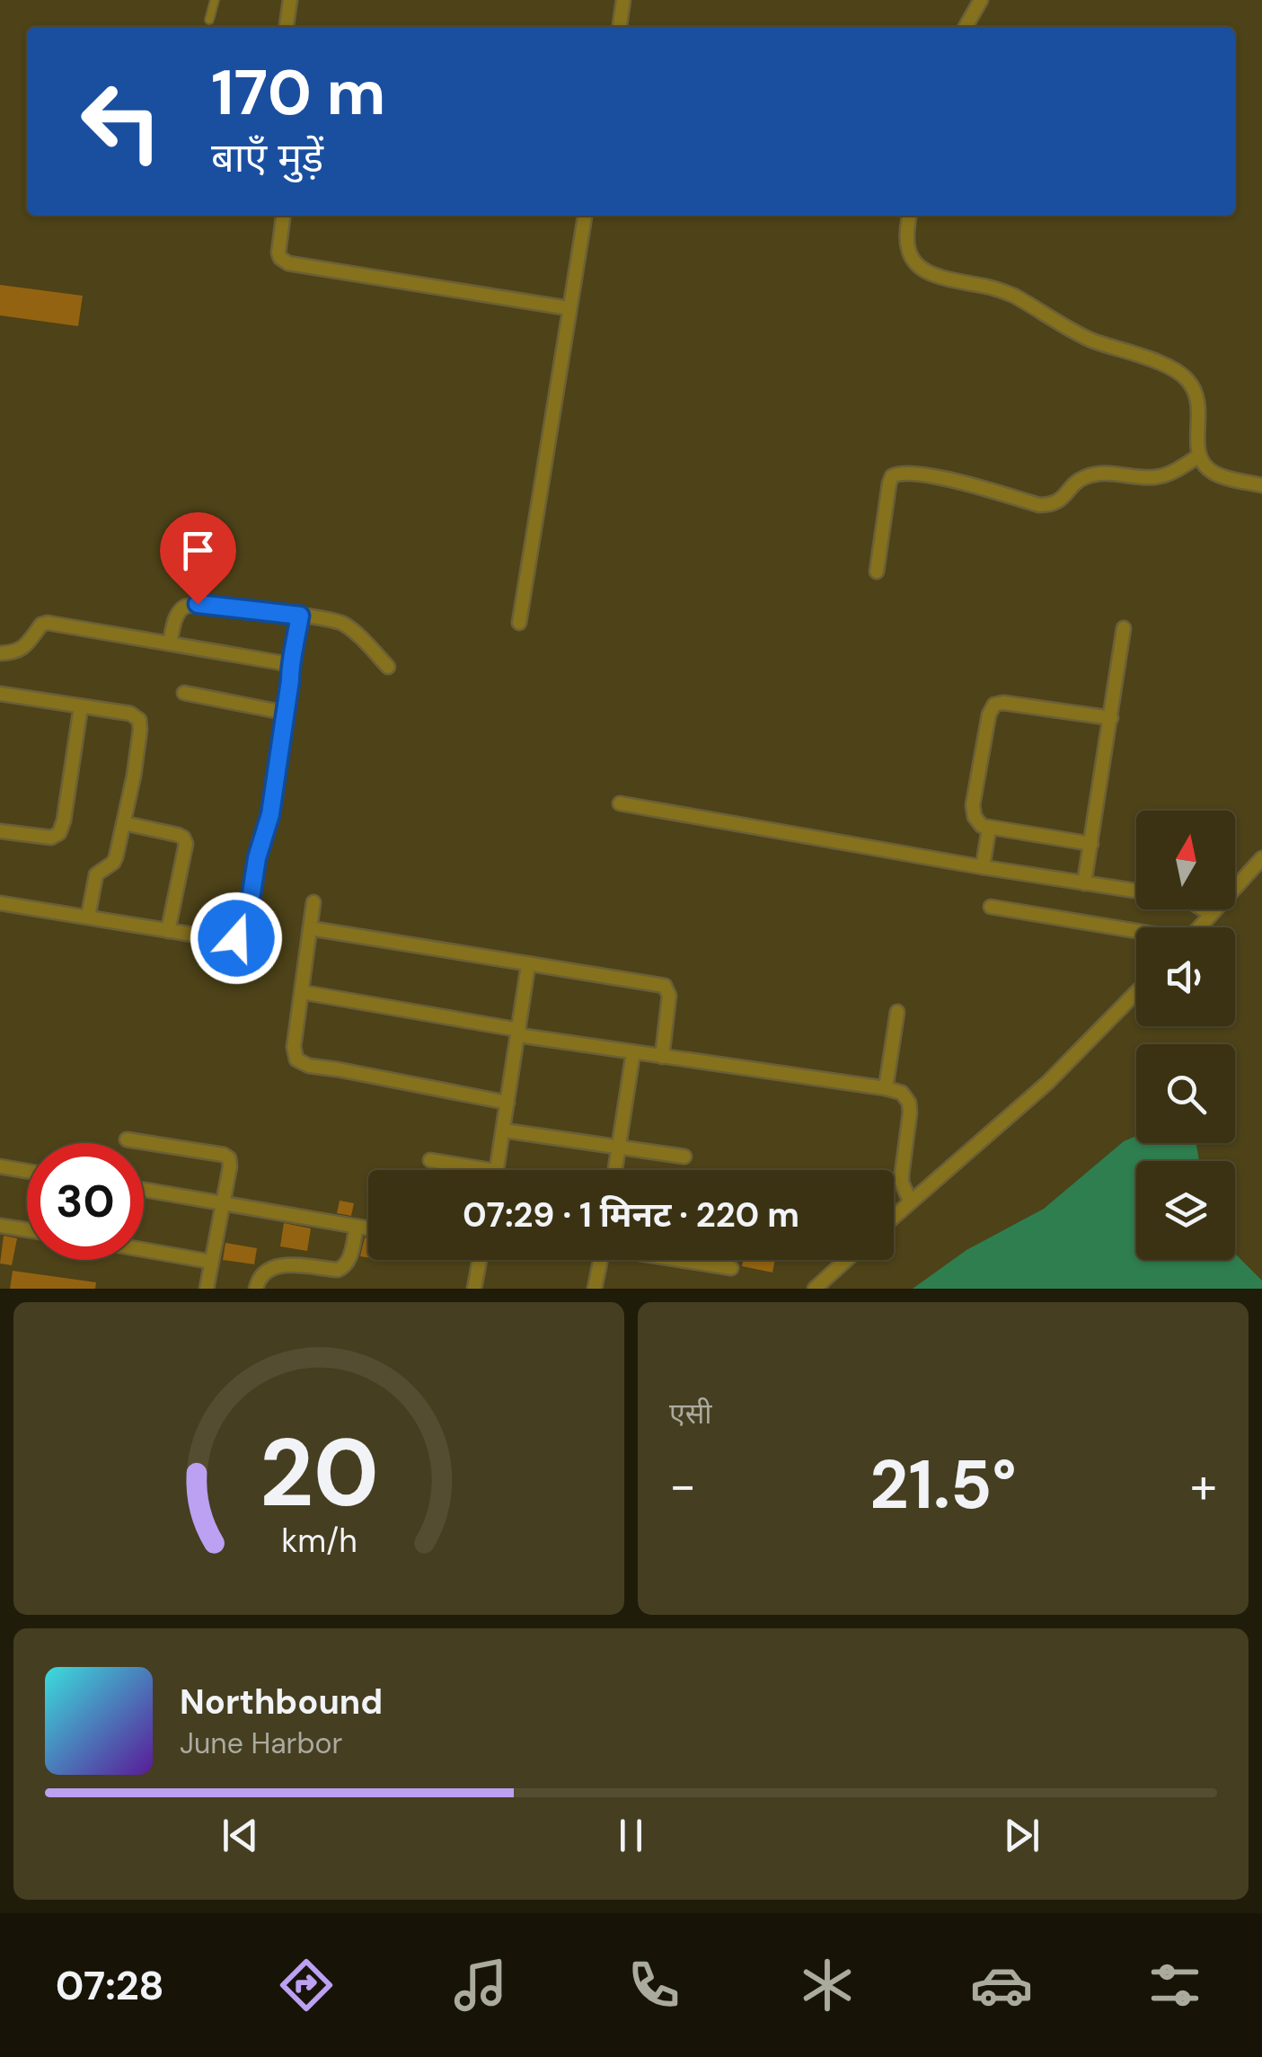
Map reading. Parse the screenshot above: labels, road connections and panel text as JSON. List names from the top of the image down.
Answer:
{
  "north": "top",
  "page": {
    "turn": ["170 m", "बाएँ मुड़ें"],
    "limit": "30",
    "trip": "07:29 · 1 मिनट · 220 m",
    "tile": "एसी",
    "heat": ["−", "21.5°", "+"],
    "song": ["Northbound", "June Harbor"],
    "tabs": "07:28",
    "gauge": ["20", "km/h"]
  }
}
